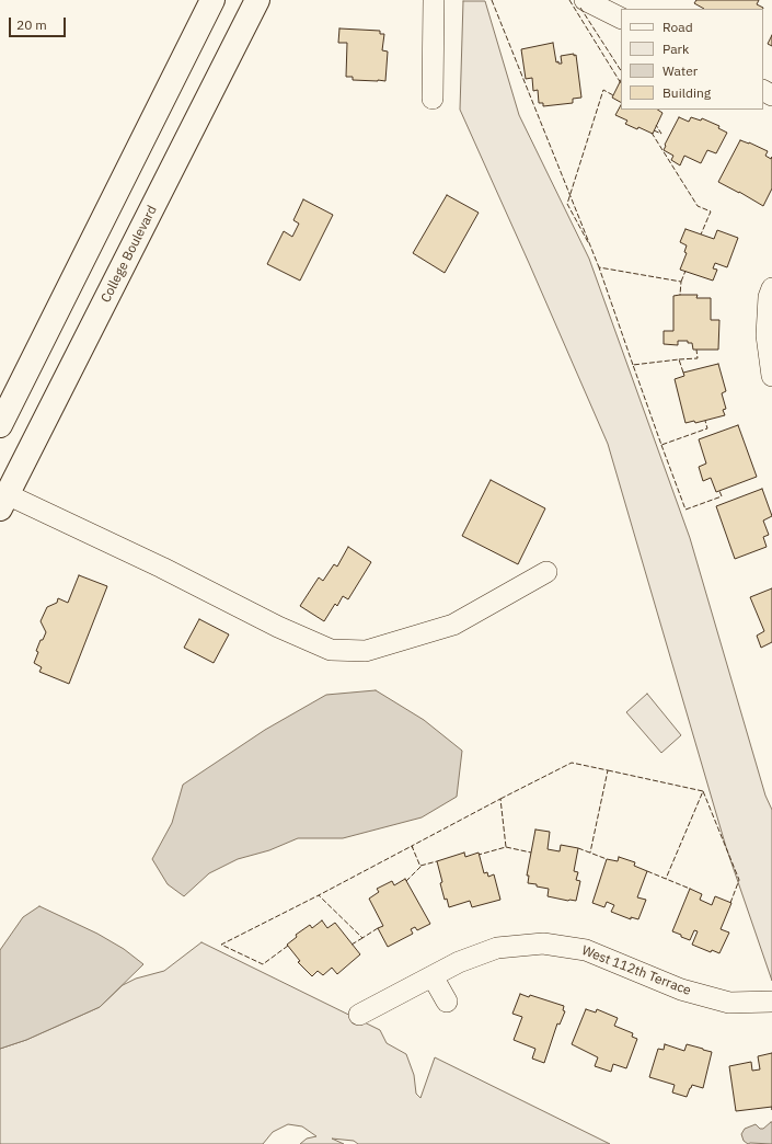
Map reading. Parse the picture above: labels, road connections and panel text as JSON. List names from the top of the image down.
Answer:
{
  "streets": {
    "main road": ["College Boulevard"],
    "street": ["West 112th Terrace"]
  },
  "legend": [
    "Road",
    "Park",
    "Water",
    "Building"
  ],
  "scale_bar": "20 m"
}
